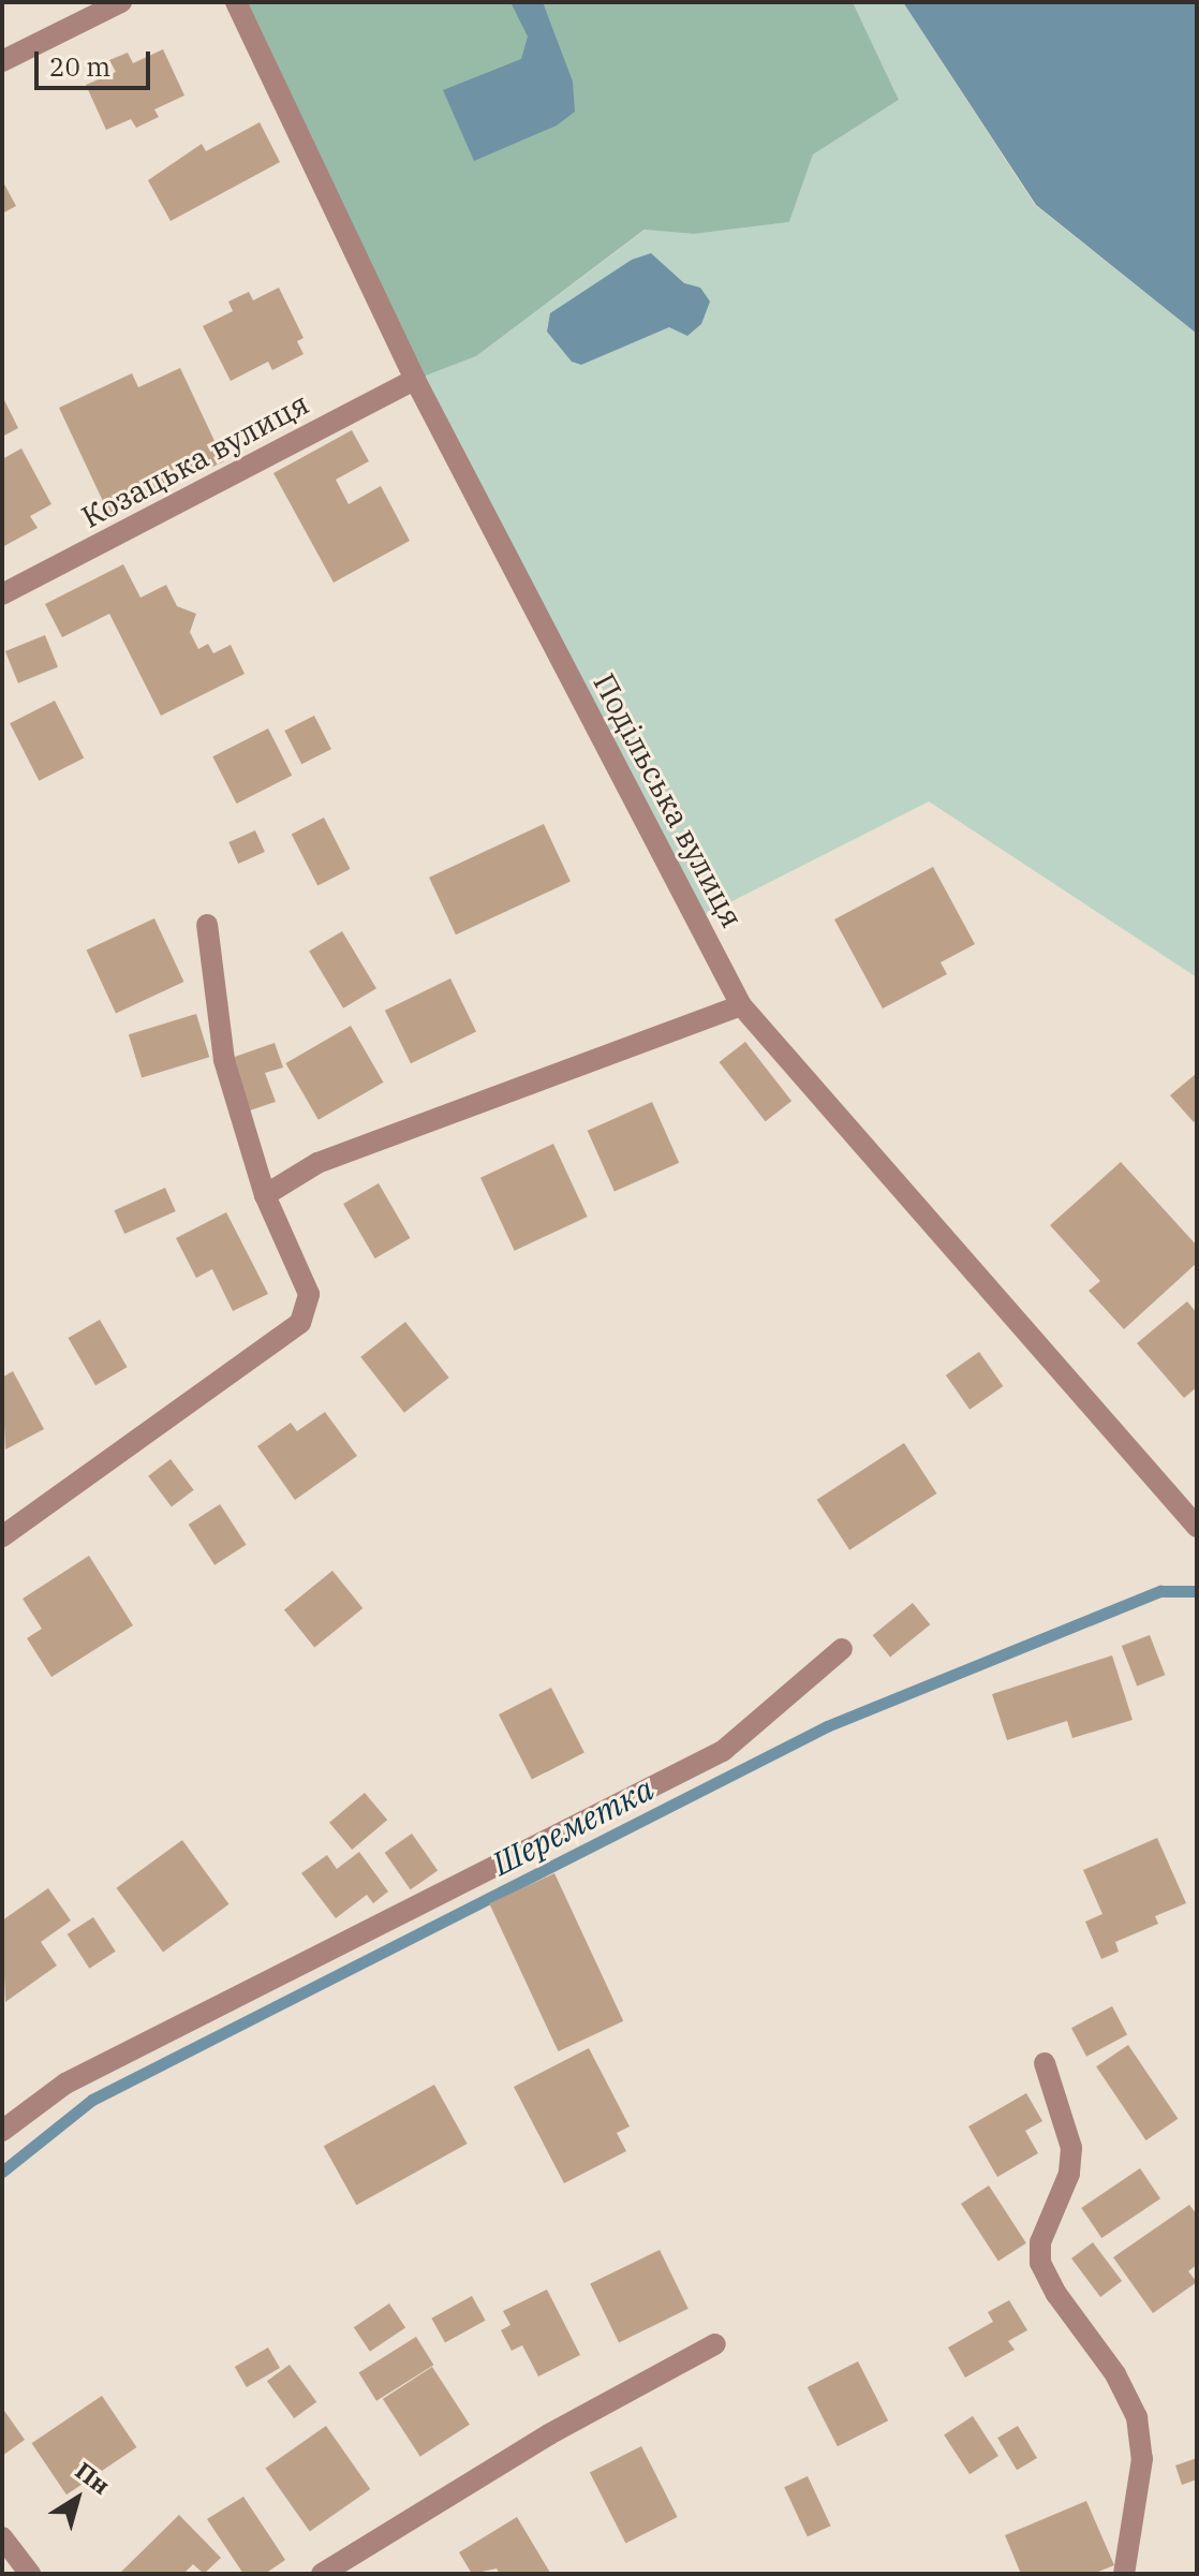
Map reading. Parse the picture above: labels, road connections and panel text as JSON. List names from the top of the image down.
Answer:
{
  "streets": {
    "street": ["Козацька вулиця", "Подільська вулиця"]
  },
  "crossings": [
    ["Козацька вулиця", "Подільська вулиця"]
  ],
  "water": ["Шереметка"],
  "scale_bar": "20 m",
  "north": "top right"
}
